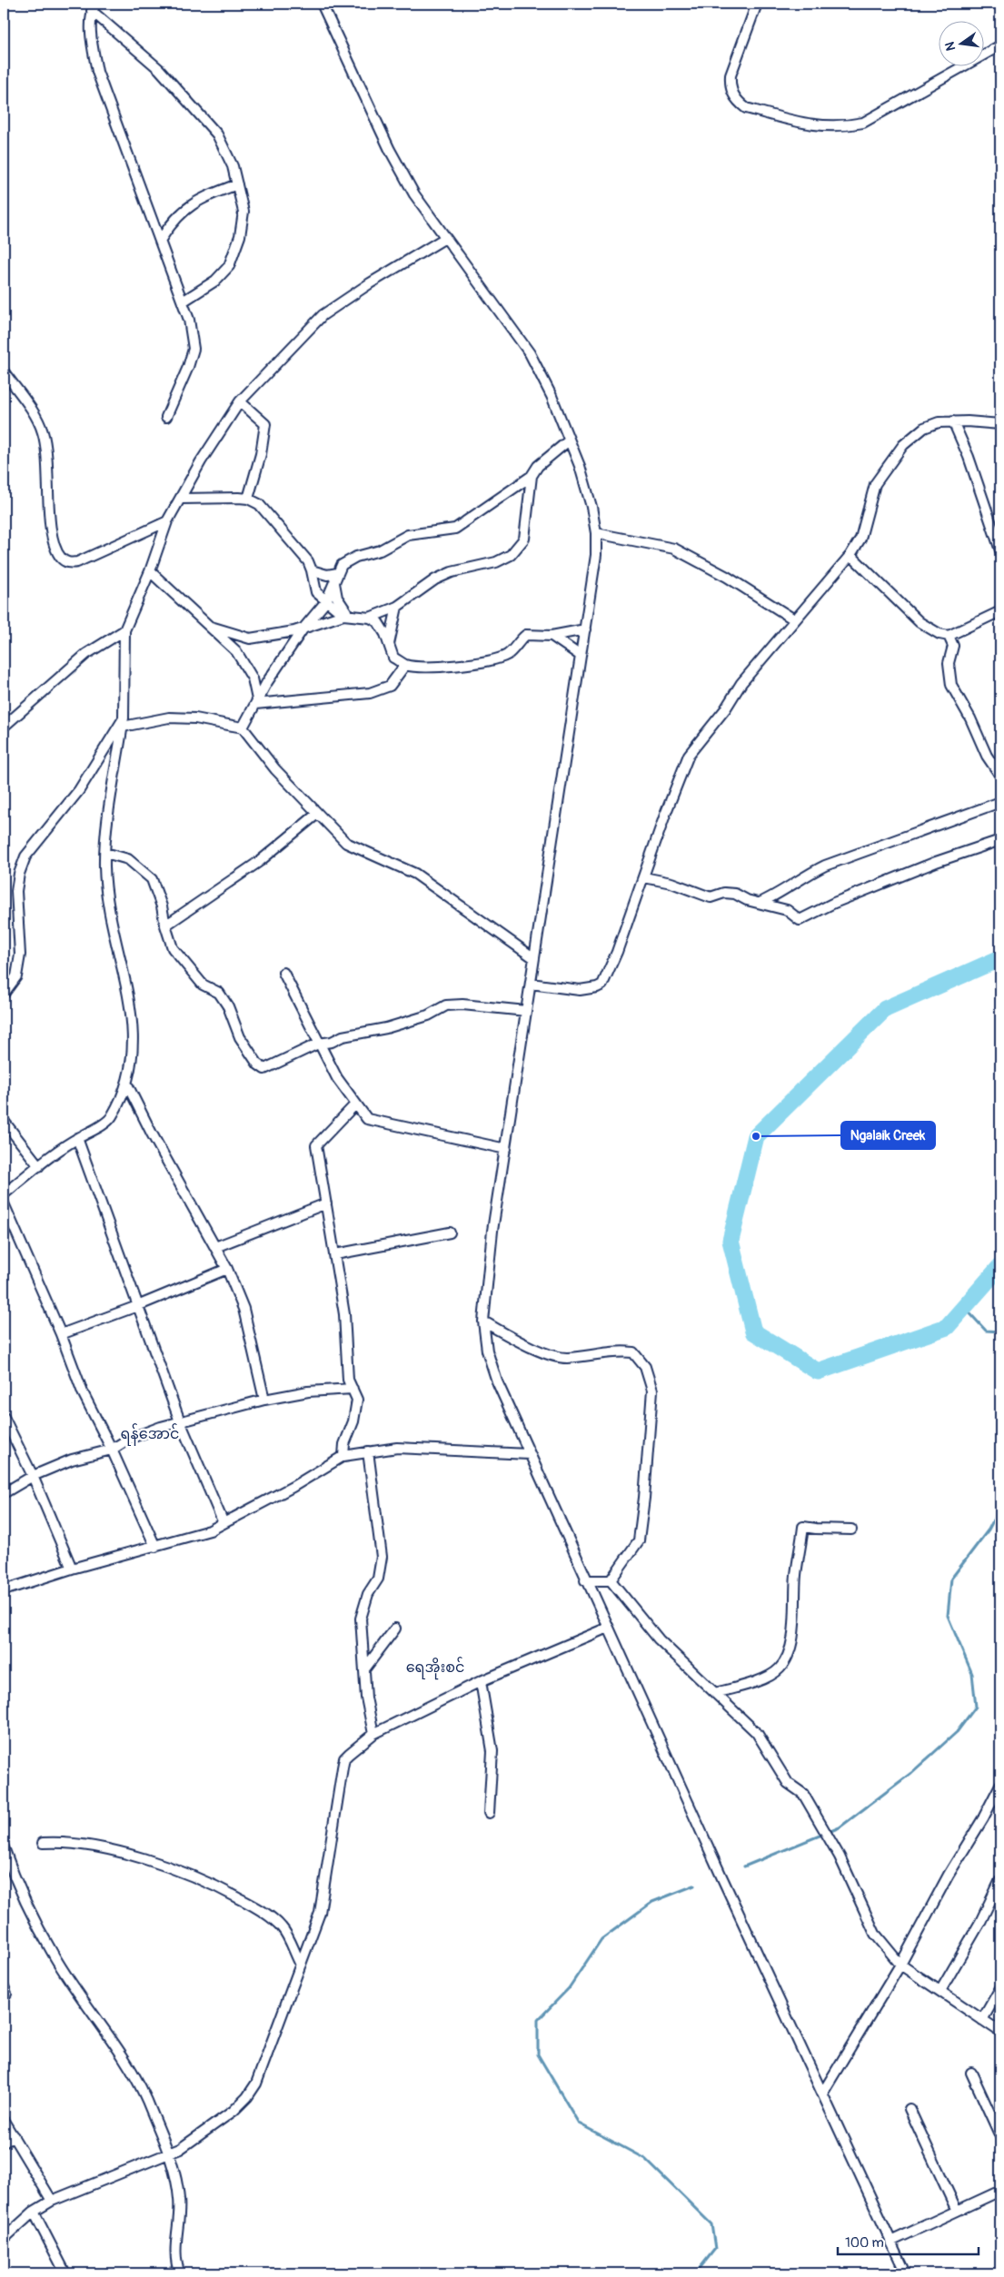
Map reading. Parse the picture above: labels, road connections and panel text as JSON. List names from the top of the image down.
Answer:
{
  "districts": ["ရန်အောင်", "ရေအိုးစင်"],
  "places": ["Ngalaik Creek"],
  "scale_bar": "100 m",
  "north": "left"
}
